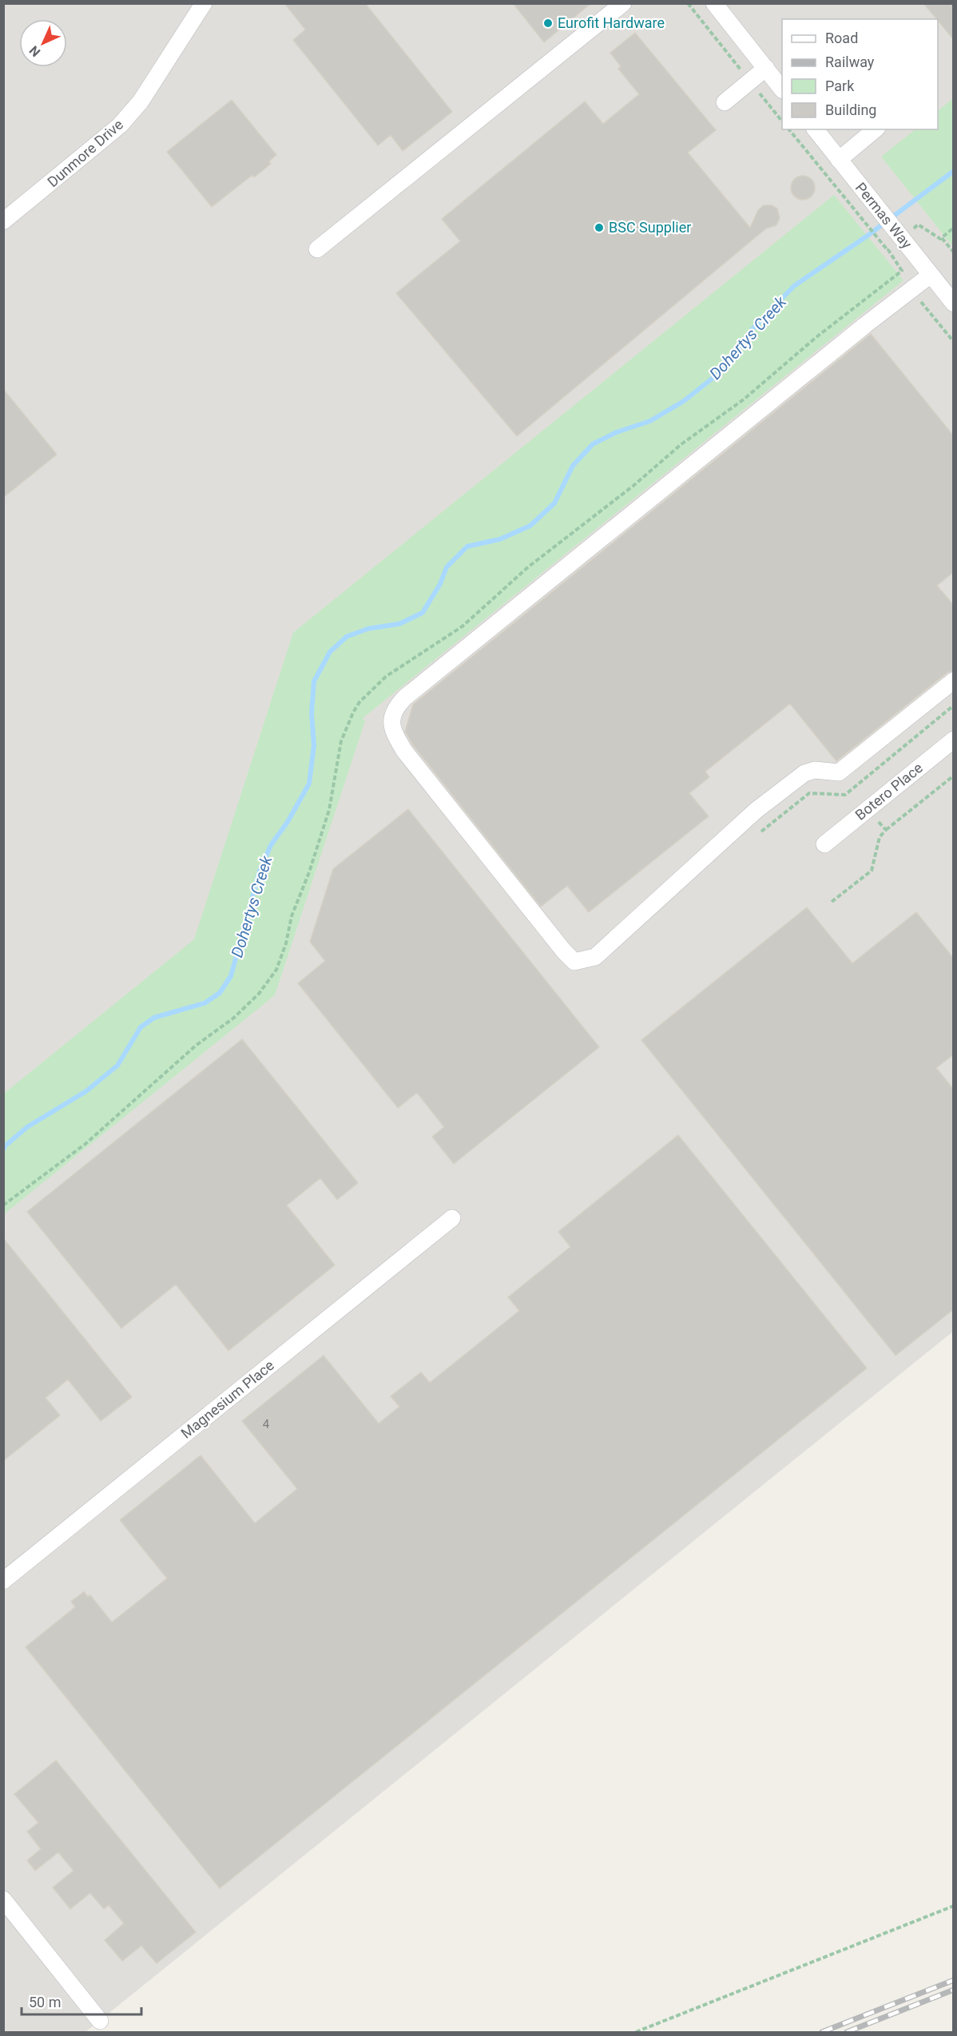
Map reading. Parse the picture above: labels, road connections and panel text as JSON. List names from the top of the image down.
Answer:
{
  "streets": {
    "street": [
      "Dunmore Drive",
      "Permas Way",
      "Botero Place",
      "Magnesium Place"
    ]
  },
  "water": ["Dohertys Creek"],
  "places": ["Eurofit Hardware", "BSC Supplier"],
  "house_numbers": ["4"],
  "legend": [
    "Road",
    "Railway",
    "Park",
    "Building"
  ],
  "scale_bar": "50 m",
  "north": "bottom left"
}
